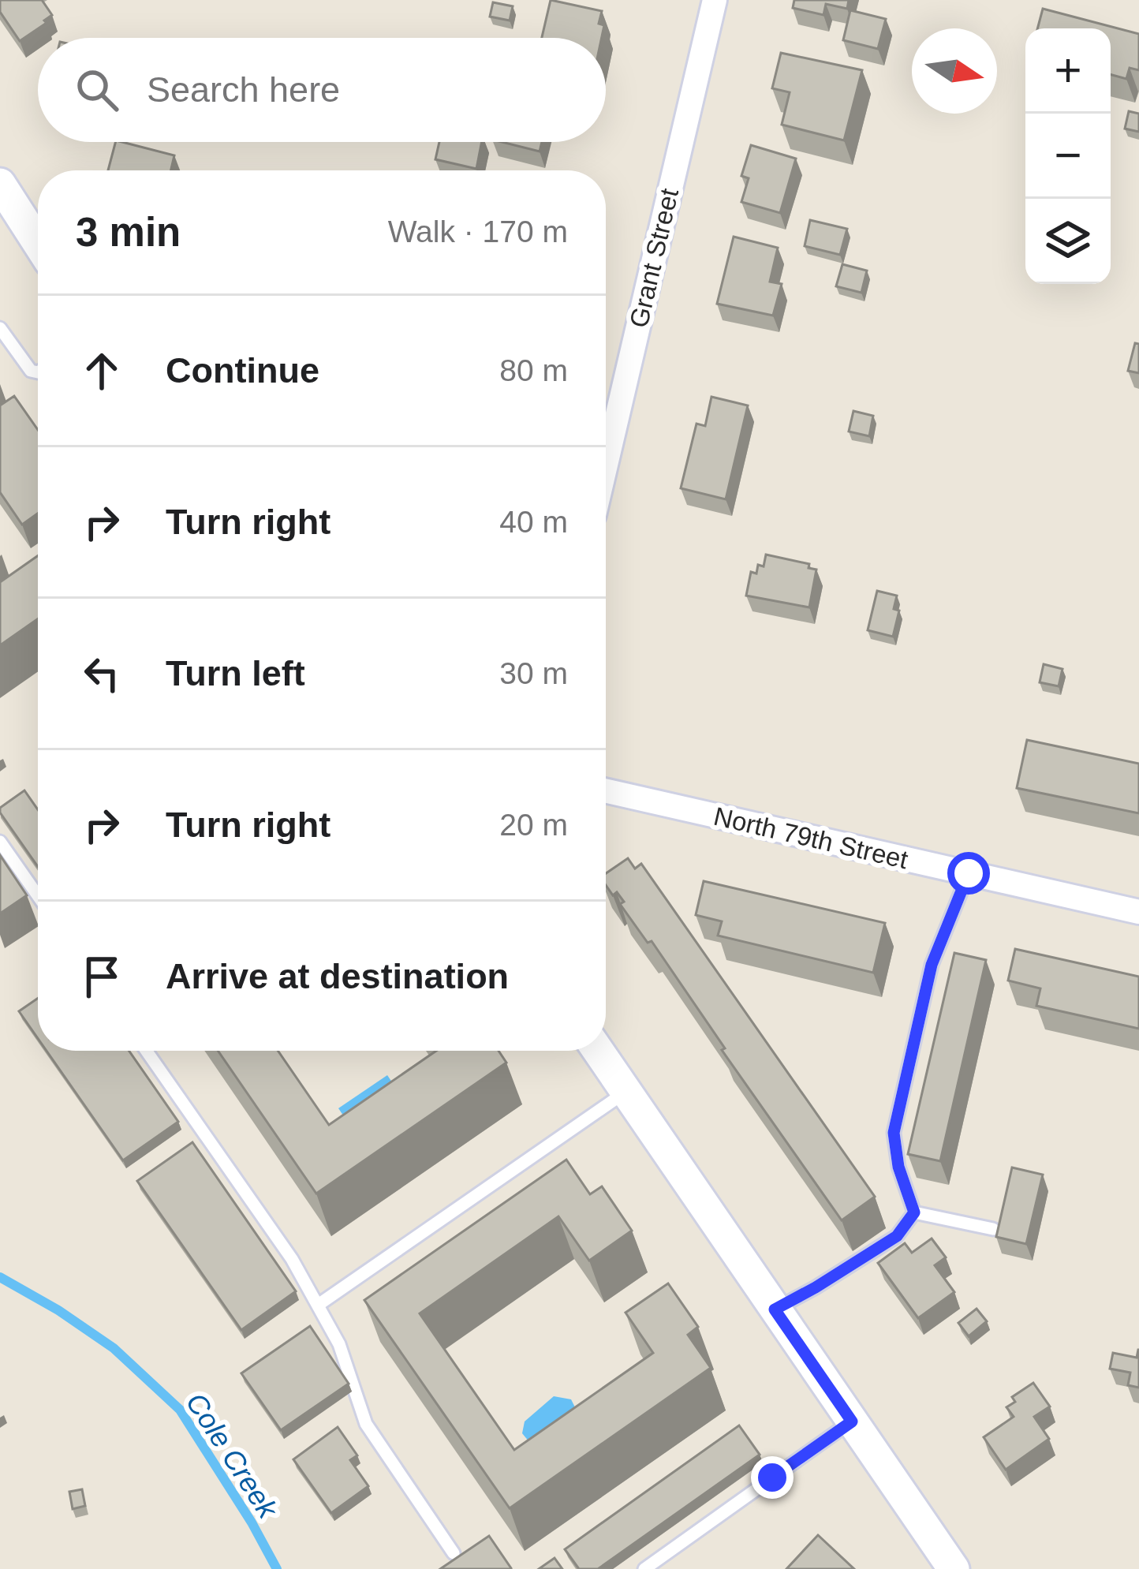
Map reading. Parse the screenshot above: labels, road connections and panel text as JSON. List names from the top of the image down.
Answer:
{
  "streets": {
    "street": ["Grant Street", "North 79th Street"]
  },
  "water": ["Cole Creek"],
  "north": "right",
  "page": {
    "map_buttons": ["+", "−"],
    "search": "Search here",
    "heading": ["3 min", "Walk · 170 m"],
    "list": [
      ["Continue", "80 m"],
      ["Turn right", "40 m"],
      ["Turn left", "30 m"],
      ["Turn right", "20 m"],
      "Arrive at destination"
    ]
  }
}
